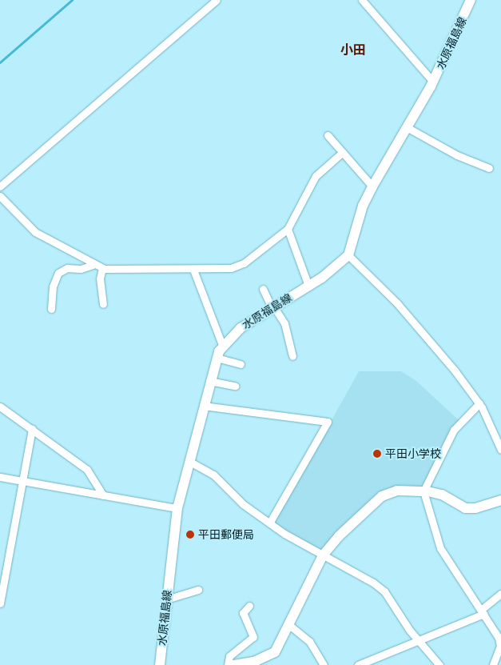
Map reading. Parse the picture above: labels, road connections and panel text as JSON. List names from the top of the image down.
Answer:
{
  "streets": {
    "main road": ["水原福島線"]
  },
  "districts": ["小田"],
  "places": ["平田小学校", "平田郵便局"]
}
